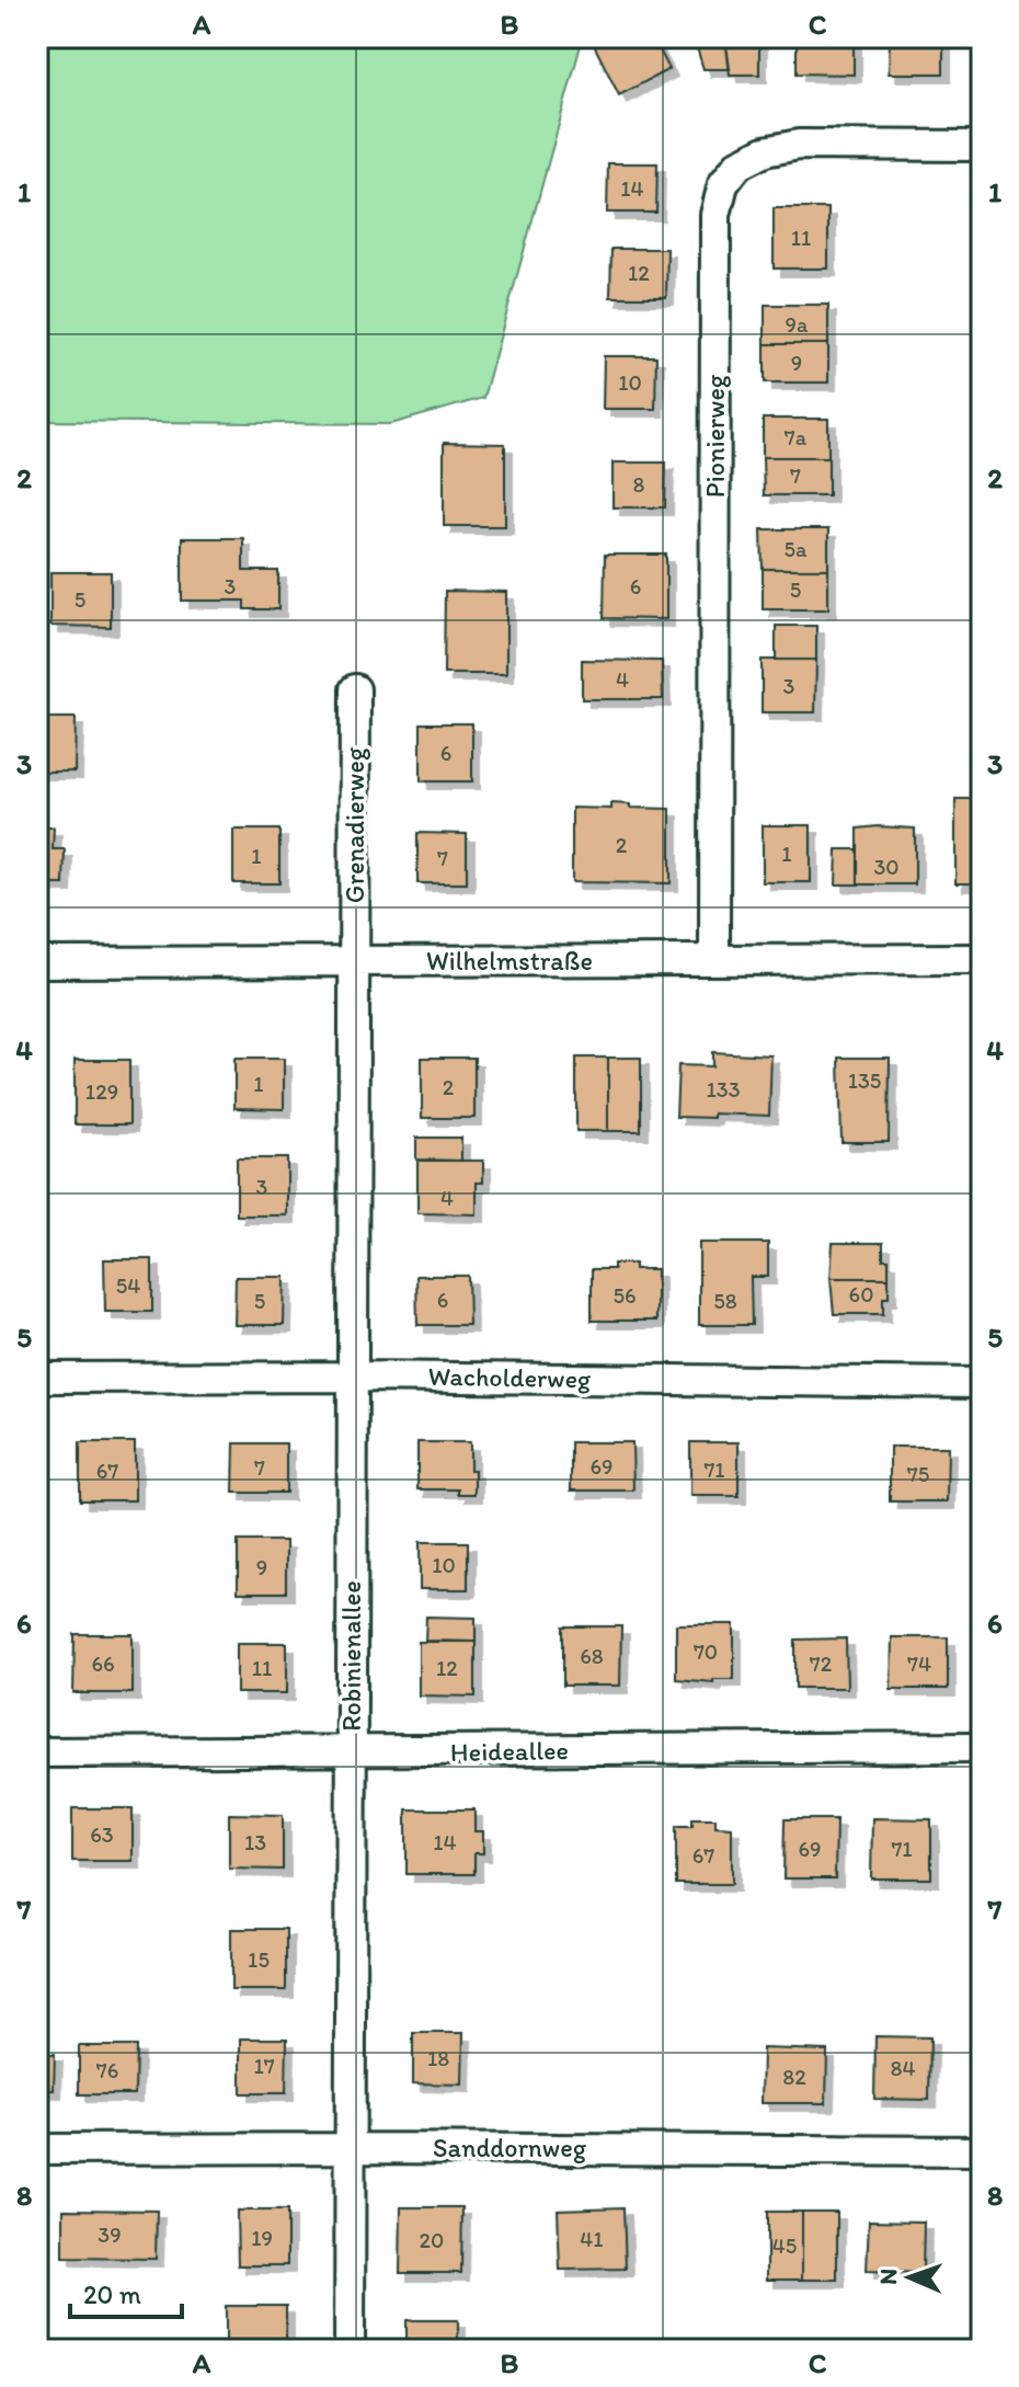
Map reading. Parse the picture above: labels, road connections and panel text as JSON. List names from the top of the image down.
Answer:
{
  "streets": {
    "street": [
      "Pionierweg",
      "Grenadierweg",
      "Wilhelmstraße",
      "Wacholderweg",
      "Robinienallee",
      "Heideallee",
      "Sanddornweg"
    ]
  },
  "crossings": [
    ["Pionierweg", "Wilhelmstraße"],
    ["Grenadierweg", "Wilhelmstraße"],
    ["Grenadierweg", "Robinienallee"],
    ["Wilhelmstraße", "Robinienallee"],
    ["Wacholderweg", "Robinienallee"],
    ["Robinienallee", "Heideallee"],
    ["Robinienallee", "Sanddornweg"]
  ],
  "house_numbers": [
    "14",
    "11",
    "12",
    "9a",
    "9",
    "10",
    "7a",
    "7",
    "8",
    "5a",
    "3",
    "6",
    "5",
    "5",
    "4",
    "3",
    "6",
    "2",
    "1",
    "1",
    "7",
    "30",
    "135",
    "1",
    "2",
    "133",
    "129",
    "3",
    "4",
    "54",
    "60",
    "56",
    "6",
    "5",
    "58",
    "69",
    "7",
    "71",
    "67",
    "75",
    "10",
    "9",
    "70",
    "68",
    "66",
    "72",
    "74",
    "11",
    "12",
    "63",
    "13",
    "14",
    "69",
    "71",
    "67",
    "15",
    "18",
    "17",
    "84",
    "76",
    "82",
    "39",
    "19",
    "41",
    "20",
    "45"
  ],
  "scale_bar": "20 m",
  "north": "left",
  "grid": {
    "columns": ["A", "B", "C"],
    "rows": [
      "1",
      "2",
      "3",
      "4",
      "5",
      "6",
      "7",
      "8"
    ]
  }
}
